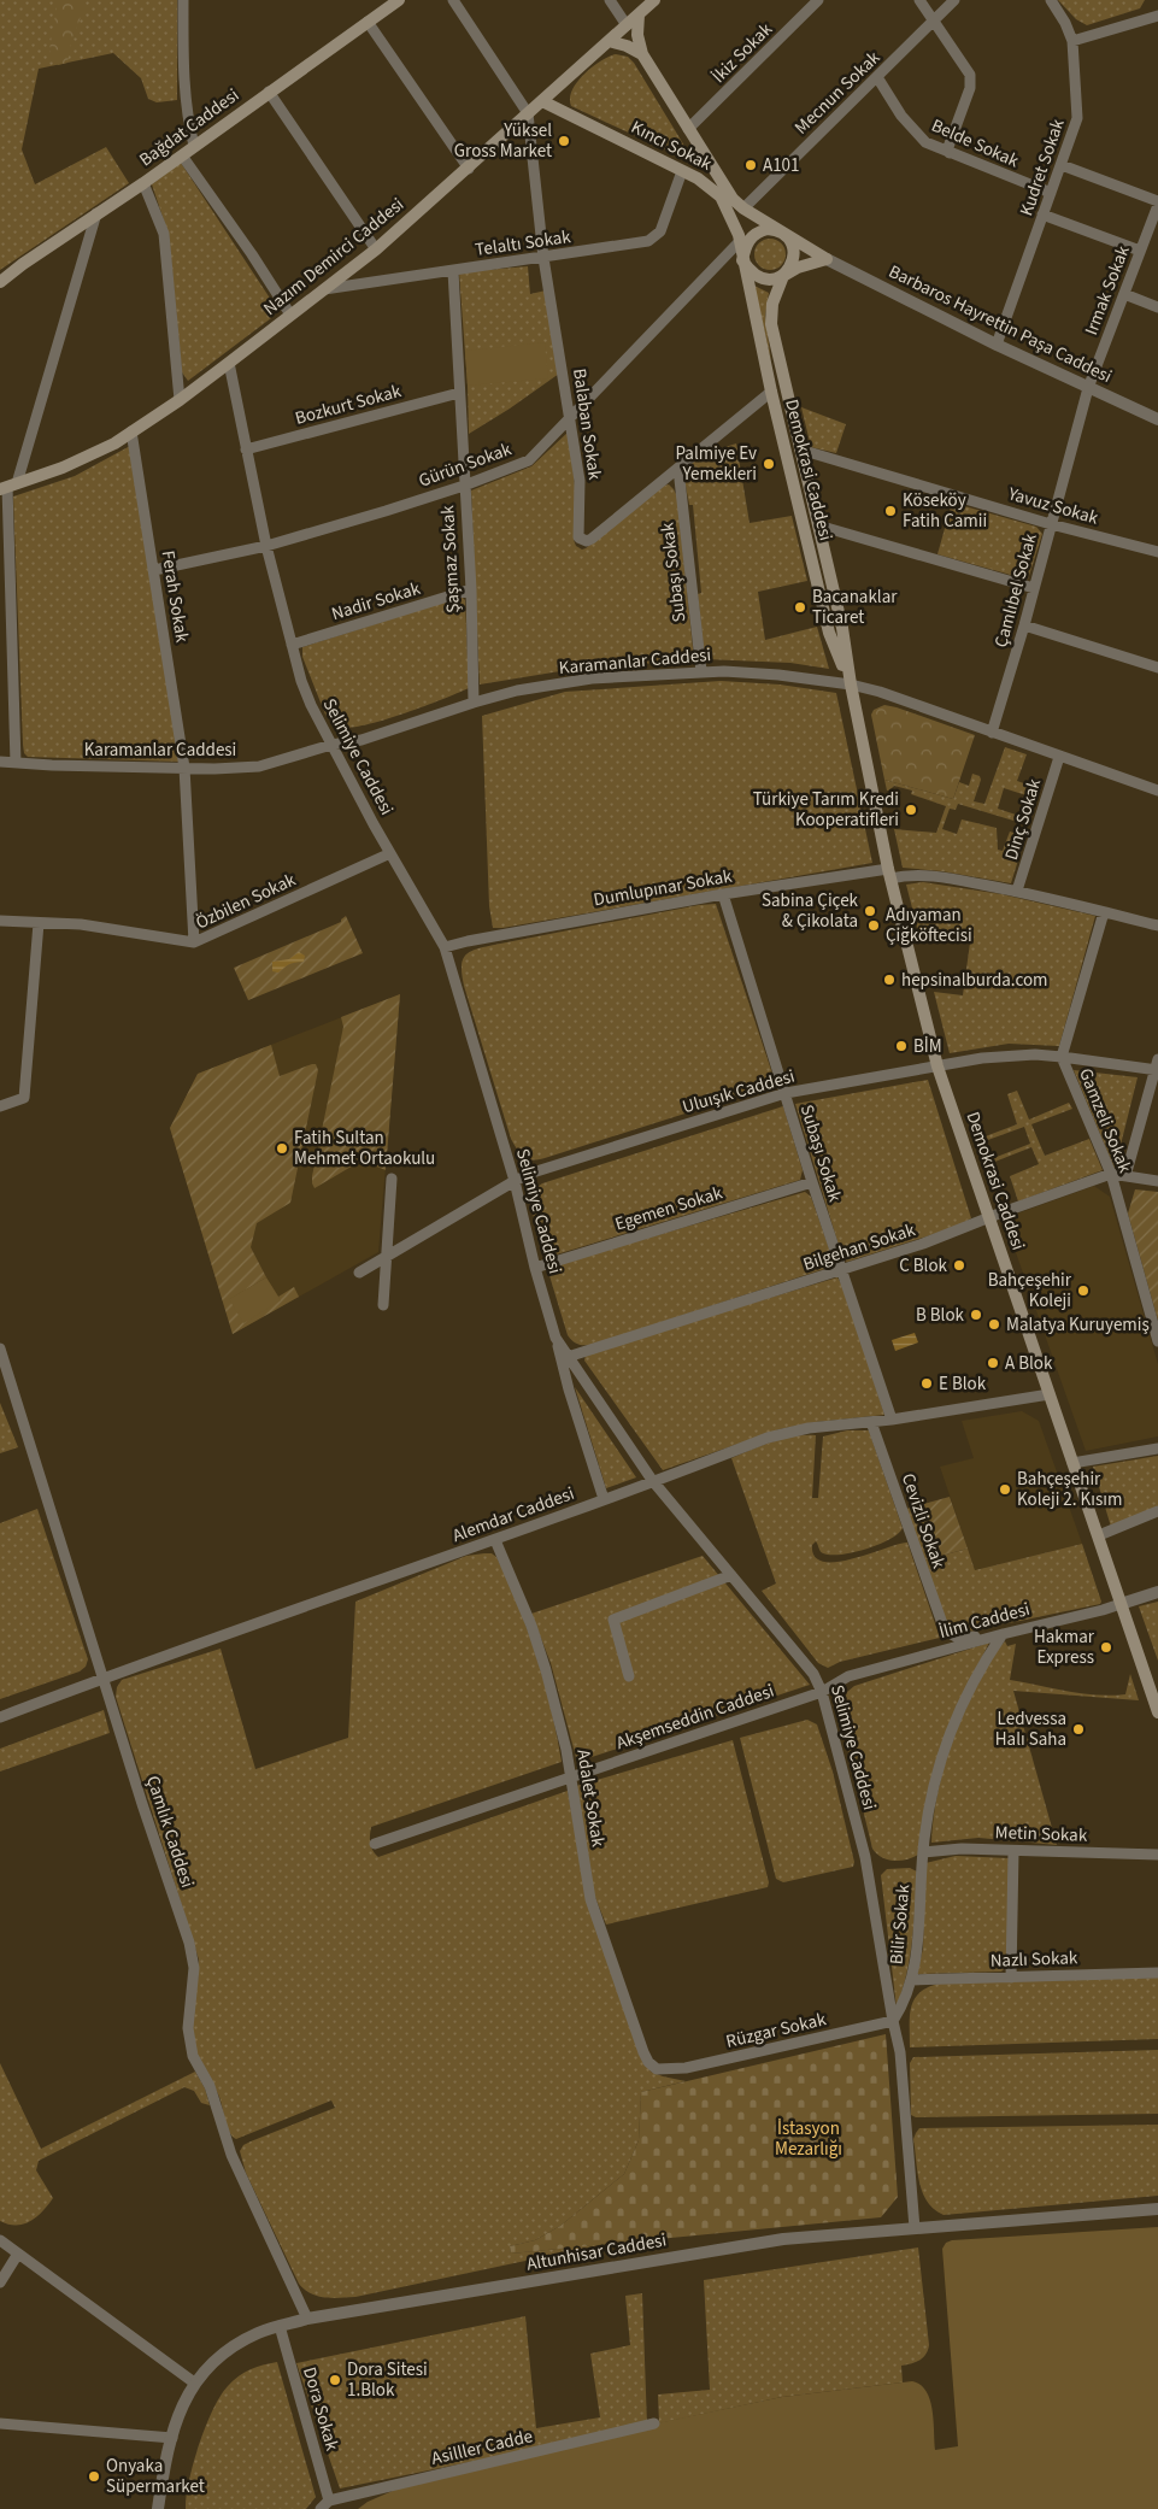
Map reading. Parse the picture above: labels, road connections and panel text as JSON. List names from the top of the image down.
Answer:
{
  "streets": {
    "main road": [
      "Bağdat Caddesi",
      "Kıncı Sokak",
      "Nazım Demirci Caddesi",
      "Demokrasi Caddesi"
    ],
    "street": [
      "İkiz Sokak",
      "Mecnun Sokak",
      "Belde Sokak",
      "Kudret Sokak",
      "Telaltı Sokak",
      "Irmak Sokak",
      "Barbaros Hayrettin Paşa Caddesi",
      "Bozkurt Sokak",
      "Balaban Sokak",
      "Gürün Sokak",
      "Yavuz Sokak",
      "Şaşmaz Sokak",
      "Subaşı Sokak",
      "Çamlıbel Sokak",
      "Ferah Sokak",
      "Nadir Sokak",
      "Karamanlar Caddesi",
      "Selimiye Caddesi",
      "Dinç Sokak",
      "Dumlupınar Sokak",
      "Özbilen Sokak",
      "Uluışık Caddesi",
      "Gamzeli Sokak",
      "Egemen Sokak",
      "Bilgehan Sokak",
      "Alemdar Caddesi",
      "Cevizli Sokak",
      "İlim Caddesi",
      "Akşemseddin Caddesi",
      "Adalet Sokak",
      "Çamlık Caddesi",
      "Metin Sokak",
      "Bilir Sokak",
      "Nazlı Sokak",
      "Rüzgar Sokak",
      "Altunhisar Caddesi",
      "Dora Sokak",
      "Asilller Cadde"
    ]
  },
  "crossings": [
    ["Mecnun Sokak", "Belde Sokak"],
    ["Belde Sokak", "Kudret Sokak"],
    ["Kıncı Sokak", "Telaltı Sokak"],
    ["Kıncı Sokak", "Nazım Demirci Caddesi"],
    ["Kıncı Sokak", "Gürün Sokak"],
    ["Kıncı Sokak", "Demokrasi Caddesi"],
    ["Kudret Sokak", "Barbaros Hayrettin Paşa Caddesi"],
    ["Telaltı Sokak", "Nazım Demirci Caddesi"],
    ["Telaltı Sokak", "Balaban Sokak"],
    ["Telaltı Sokak", "Şaşmaz Sokak"],
    ["Nazım Demirci Caddesi", "Balaban Sokak"],
    ["Nazım Demirci Caddesi", "Ferah Sokak"],
    ["Nazım Demirci Caddesi", "Selimiye Caddesi"],
    ["Irmak Sokak", "Barbaros Hayrettin Paşa Caddesi"],
    ["Irmak Sokak", "Çamlıbel Sokak"],
    ["Barbaros Hayrettin Paşa Caddesi", "Çamlıbel Sokak"],
    ["Bozkurt Sokak", "Şaşmaz Sokak"],
    ["Bozkurt Sokak", "Selimiye Caddesi"],
    ["Balaban Sokak", "Gürün Sokak"],
    ["Balaban Sokak", "Demokrasi Caddesi"],
    ["Balaban Sokak", "Subaşı Sokak"],
    ["Gürün Sokak", "Şaşmaz Sokak"],
    ["Gürün Sokak", "Ferah Sokak"],
    ["Gürün Sokak", "Selimiye Caddesi"],
    ["Demokrasi Caddesi", "Yavuz Sokak"],
    ["Demokrasi Caddesi", "Karamanlar Caddesi"],
    ["Demokrasi Caddesi", "Dumlupınar Sokak"],
    ["Demokrasi Caddesi", "Uluışık Caddesi"],
    ["Demokrasi Caddesi", "Bilgehan Sokak"],
    ["Demokrasi Caddesi", "Alemdar Caddesi"],
    ["Demokrasi Caddesi", "İlim Caddesi"],
    ["Yavuz Sokak", "Çamlıbel Sokak"],
    ["Şaşmaz Sokak", "Nadir Sokak"],
    ["Şaşmaz Sokak", "Karamanlar Caddesi"],
    ["Subaşı Sokak", "Karamanlar Caddesi"],
    ["Subaşı Sokak", "Dumlupınar Sokak"],
    ["Subaşı Sokak", "Uluışık Caddesi"],
    ["Subaşı Sokak", "Egemen Sokak"],
    ["Subaşı Sokak", "Bilgehan Sokak"],
    ["Subaşı Sokak", "Alemdar Caddesi"],
    ["Çamlıbel Sokak", "Karamanlar Caddesi"],
    ["Ferah Sokak", "Karamanlar Caddesi"],
    ["Ferah Sokak", "Özbilen Sokak"],
    ["Nadir Sokak", "Selimiye Caddesi"],
    ["Karamanlar Caddesi", "Selimiye Caddesi"],
    ["Karamanlar Caddesi", "Dinç Sokak"],
    ["Selimiye Caddesi", "Dumlupınar Sokak"],
    ["Selimiye Caddesi", "Özbilen Sokak"],
    ["Selimiye Caddesi", "Uluışık Caddesi"],
    ["Selimiye Caddesi", "Egemen Sokak"],
    ["Selimiye Caddesi", "Bilgehan Sokak"],
    ["Selimiye Caddesi", "Alemdar Caddesi"],
    ["Selimiye Caddesi", "İlim Caddesi"],
    ["Selimiye Caddesi", "Akşemseddin Caddesi"],
    ["Selimiye Caddesi", "Bilir Sokak"],
    ["Selimiye Caddesi", "Rüzgar Sokak"],
    ["Dinç Sokak", "Dumlupınar Sokak"],
    ["Dumlupınar Sokak", "Gamzeli Sokak"],
    ["Uluışık Caddesi", "Gamzeli Sokak"],
    ["Gamzeli Sokak", "Bilgehan Sokak"],
    ["Alemdar Caddesi", "Cevizli Sokak"],
    ["Alemdar Caddesi", "Adalet Sokak"],
    ["Alemdar Caddesi", "Çamlık Caddesi"],
    ["Cevizli Sokak", "İlim Caddesi"],
    ["Cevizli Sokak", "Bilir Sokak"],
    ["İlim Caddesi", "Akşemseddin Caddesi"],
    ["İlim Caddesi", "Bilir Sokak"],
    ["Akşemseddin Caddesi", "Adalet Sokak"],
    ["Adalet Sokak", "Rüzgar Sokak"],
    ["Çamlık Caddesi", "Altunhisar Caddesi"],
    ["Metin Sokak", "Bilir Sokak"],
    ["Bilir Sokak", "Nazlı Sokak"],
    ["Bilir Sokak", "Rüzgar Sokak"],
    ["Altunhisar Caddesi", "Dora Sokak"],
    ["Dora Sokak", "Asilller Cadde"]
  ],
  "parks": ["İstasyon Mezarlığı"],
  "places": [
    "Yüksel Gross Market",
    "A101",
    "Palmiye Ev Yemekleri",
    "Köseköy Fatih Camii",
    "Bacanaklar Ticaret",
    "Türkiye Tarım Kredi Kooperatifleri",
    "Sabina Çiçek & Çikolata",
    "Adıyaman Çiğköftecisi",
    "hepsinalburda.com",
    "BİM",
    "Fatih Sultan Mehmet Ortaokulu",
    "C Blok",
    "Bahçeşehir Koleji",
    "B Blok",
    "Malatya Kuruyemiş",
    "A Blok",
    "E Blok",
    "Bahçeşehir Koleji 2. Kısım",
    "Hakmar Express",
    "Ledvessa Halı Saha",
    "Dora Sitesi 1.Blok",
    "Onyaka Süpermarket"
  ]
}
